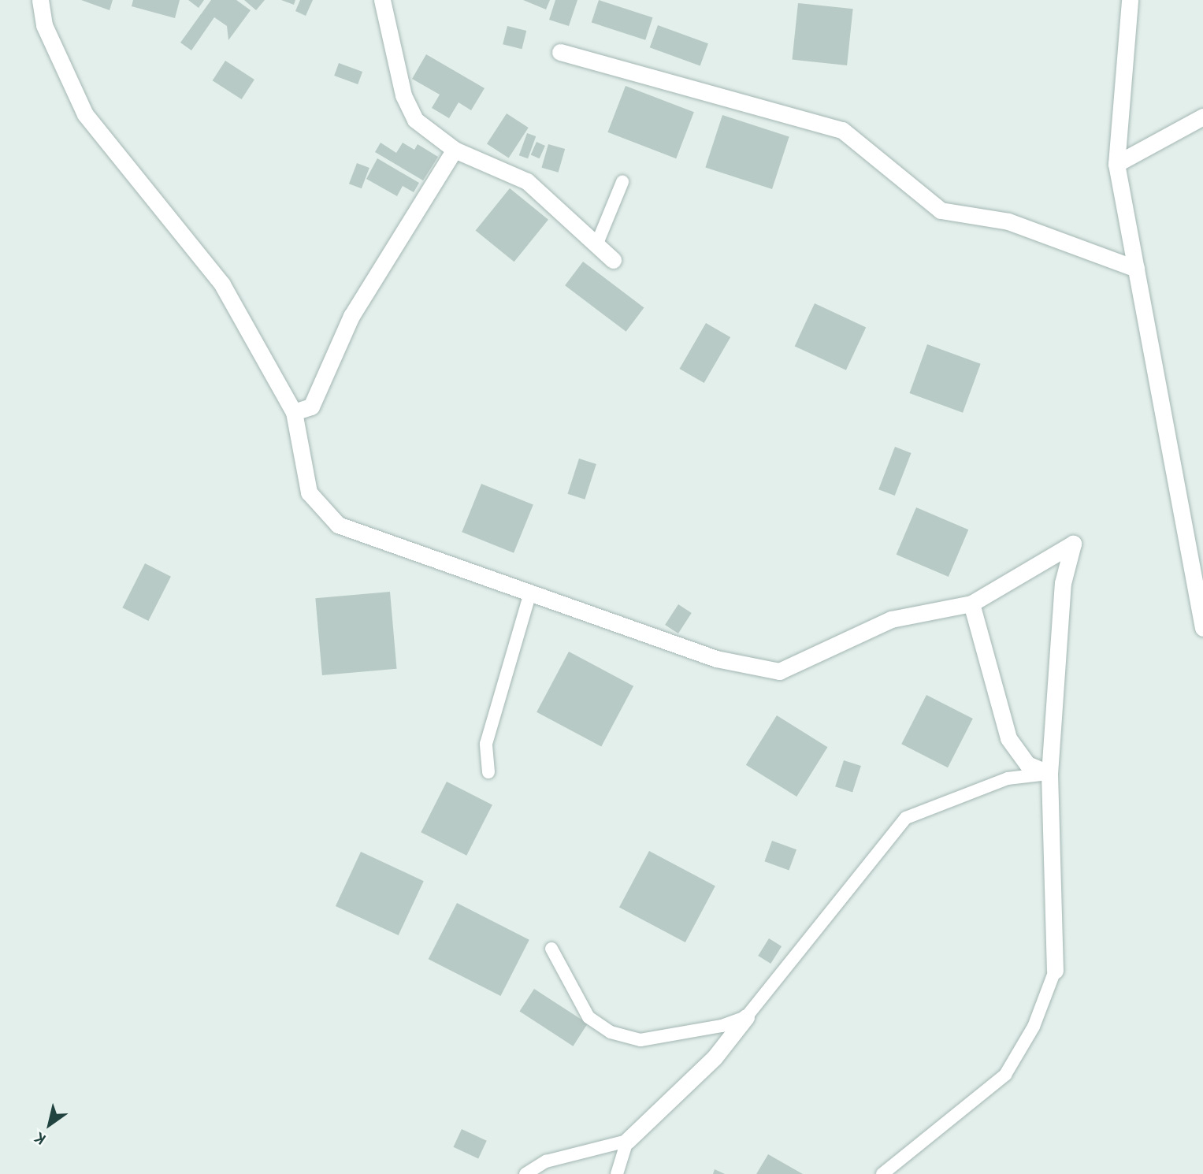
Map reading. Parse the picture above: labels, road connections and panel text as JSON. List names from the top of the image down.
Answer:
{
  "north": "bottom left"
}
